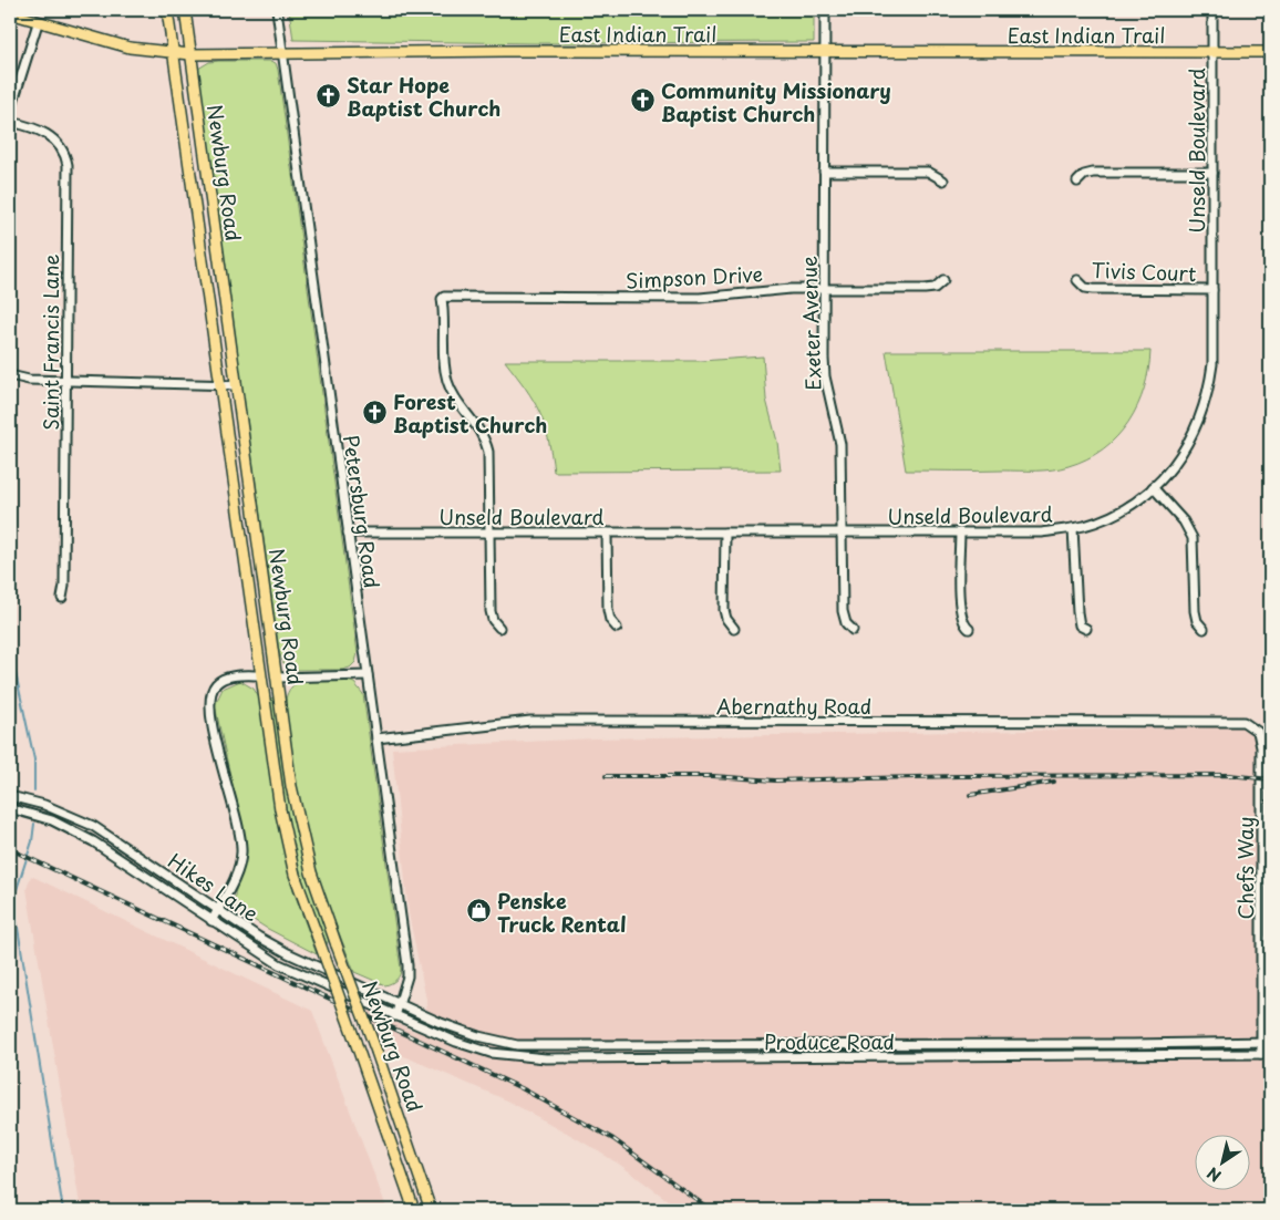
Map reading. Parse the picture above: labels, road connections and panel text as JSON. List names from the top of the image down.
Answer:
{
  "streets": {
    "main road": ["East Indian Trail", "Newburg Road"],
    "street": [
      "Unseld Boulevard",
      "Tivis Court",
      "Simpson Drive",
      "Exeter Avenue",
      "Saint Francis Lane",
      "Petersburg Road",
      "Abernathy Road",
      "Chefs Way",
      "Hikes Lane",
      "Produce Road"
    ]
  },
  "crossings": [
    ["East Indian Trail", "Unseld Boulevard"],
    ["East Indian Trail", "Newburg Road"],
    ["East Indian Trail", "Exeter Avenue"],
    ["East Indian Trail", "Petersburg Road"],
    ["Unseld Boulevard", "Tivis Court"],
    ["Unseld Boulevard", "Simpson Drive"],
    ["Unseld Boulevard", "Exeter Avenue"],
    ["Unseld Boulevard", "Petersburg Road"],
    ["Simpson Drive", "Exeter Avenue"],
    ["Petersburg Road", "Abernathy Road"],
    ["Petersburg Road", "Hikes Lane"],
    ["Petersburg Road", "Produce Road"],
    ["Abernathy Road", "Chefs Way"],
    ["Chefs Way", "Produce Road"],
    ["Hikes Lane", "Produce Road"]
  ],
  "places": {
    "church": ["Star Hope Baptist Church", "Community Missionary Baptist Church", "Forest Baptist Church"],
    "shop": ["Penske Truck Rental"]
  },
  "north": "bottom left"
}
